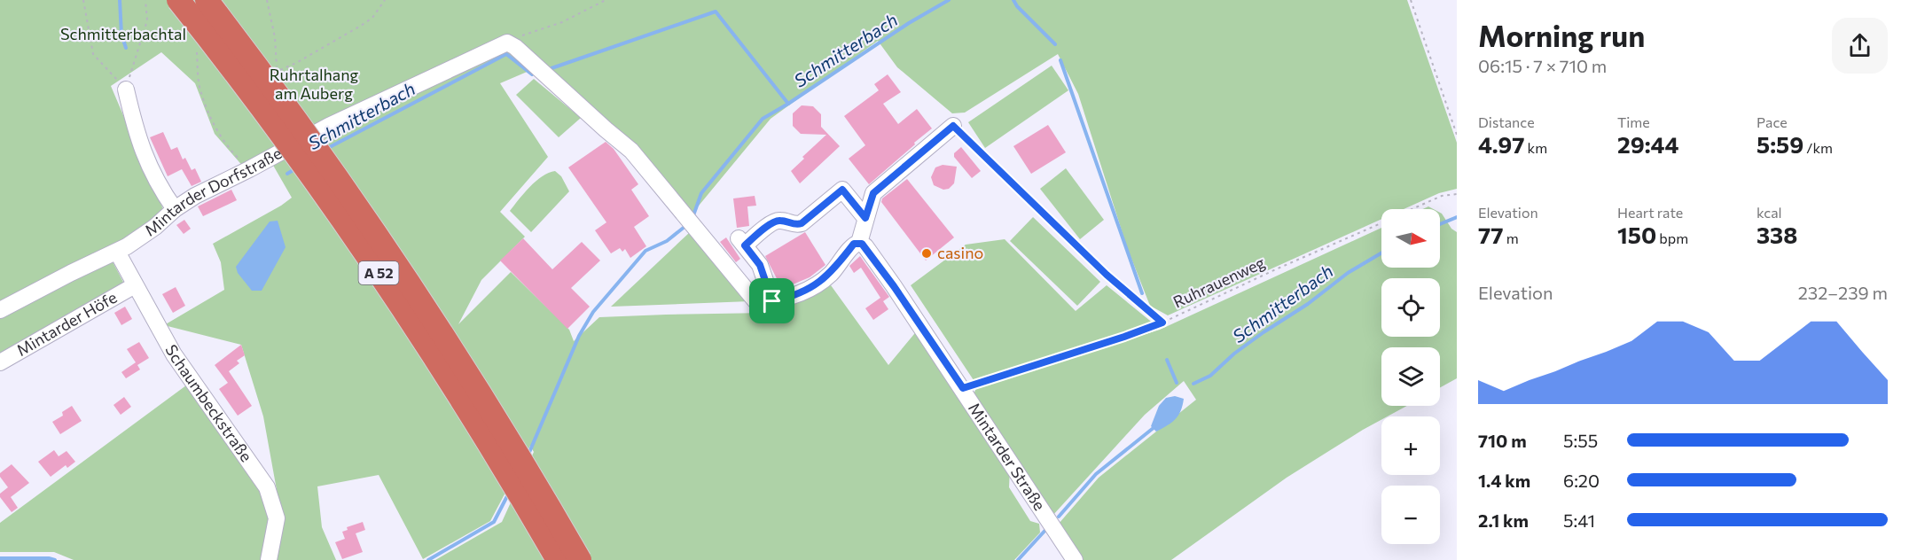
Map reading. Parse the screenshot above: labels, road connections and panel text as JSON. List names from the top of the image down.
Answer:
{
  "streets": {
    "highway": ["A 52"],
    "street": [
      "Mintarder Dorfstraße",
      "Mintarder Höfe",
      "Schaumbeckstraße",
      "Mintarder Straße"
    ],
    "path": ["Ruhrauenweg"]
  },
  "crossings": [
    ["Mintarder Dorfstraße", "Schaumbeckstraße"],
    ["Ruhrauenweg", "Mintarder Straße"],
    ["Mintarder Höfe", "Schaumbeckstraße"]
  ],
  "water": ["Schmitterbach"],
  "parks": ["Schmitterbachtal", "Ruhrtalhang am Auberg"],
  "places": ["casino"],
  "north": "right",
  "page": {
    "heading": ["Morning run", "06:15 · 7 × 710 m"],
    "stats": [
      ["Distance", "4.97 km"],
      ["Time", "29:44"],
      ["Pace", "5:59 /km"],
      ["Elevation", "77 m"],
      ["Heart rate", "150 bpm"],
      ["kcal", "338"]
    ],
    "map_buttons": ["+", "−"],
    "chart": ["Elevation", "232–239 m"],
    "list": [
      {
        "name": "710 m",
        "note": "5:55"
      },
      {
        "name": "1.4 km",
        "note": "6:20"
      },
      {
        "name": "2.1 km",
        "note": "5:41"
      }
    ]
  }
}
